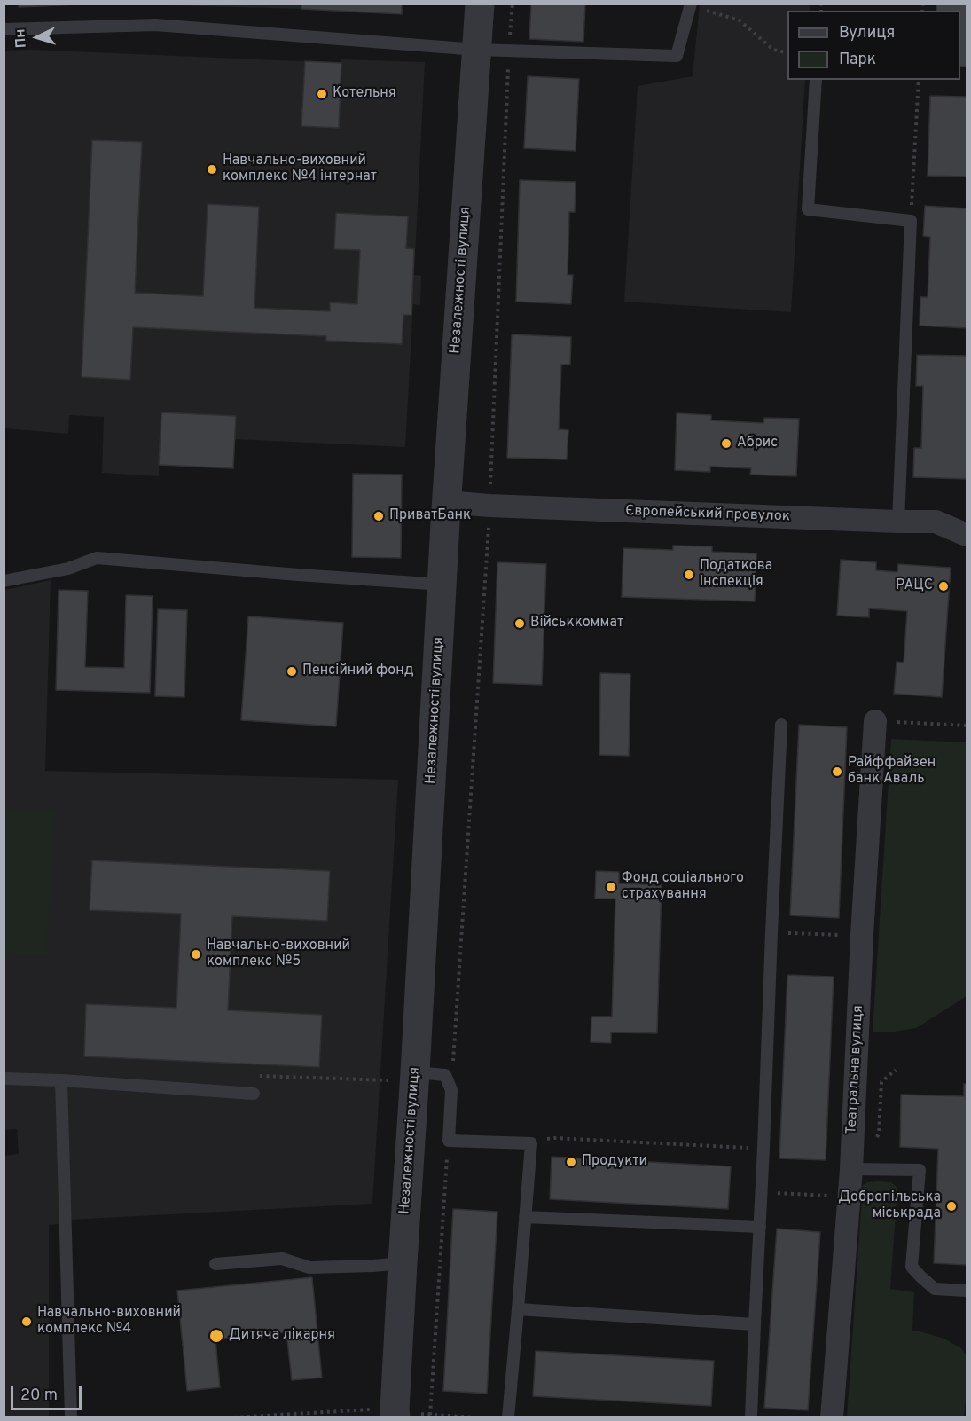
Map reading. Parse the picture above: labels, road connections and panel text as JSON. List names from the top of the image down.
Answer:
{
  "streets": {
    "street": ["Незалежності вулиця", "Європейський провулок", "Театральна вулиця"]
  },
  "crossings": [
    ["Незалежності вулиця", "Європейський провулок"]
  ],
  "places": [
    "Котельня",
    "Навчально-виховний комплекс №4 інтернат",
    "Абрис",
    "ПриватБанк",
    "Податкова інспекція",
    "РАЦС",
    "Військкоммат",
    "Пенсійний фонд",
    "Райффайзен банк Аваль",
    "Фонд соціального страхування",
    "Навчально-виховний комплекс №5",
    "Продукти",
    "Добропільська міськрада",
    "Навчально-виховний комплекс №4",
    "Дитяча лікарня"
  ],
  "legend": ["Вулиця", "Парк"],
  "scale_bar": "20 m",
  "north": "left"
}
